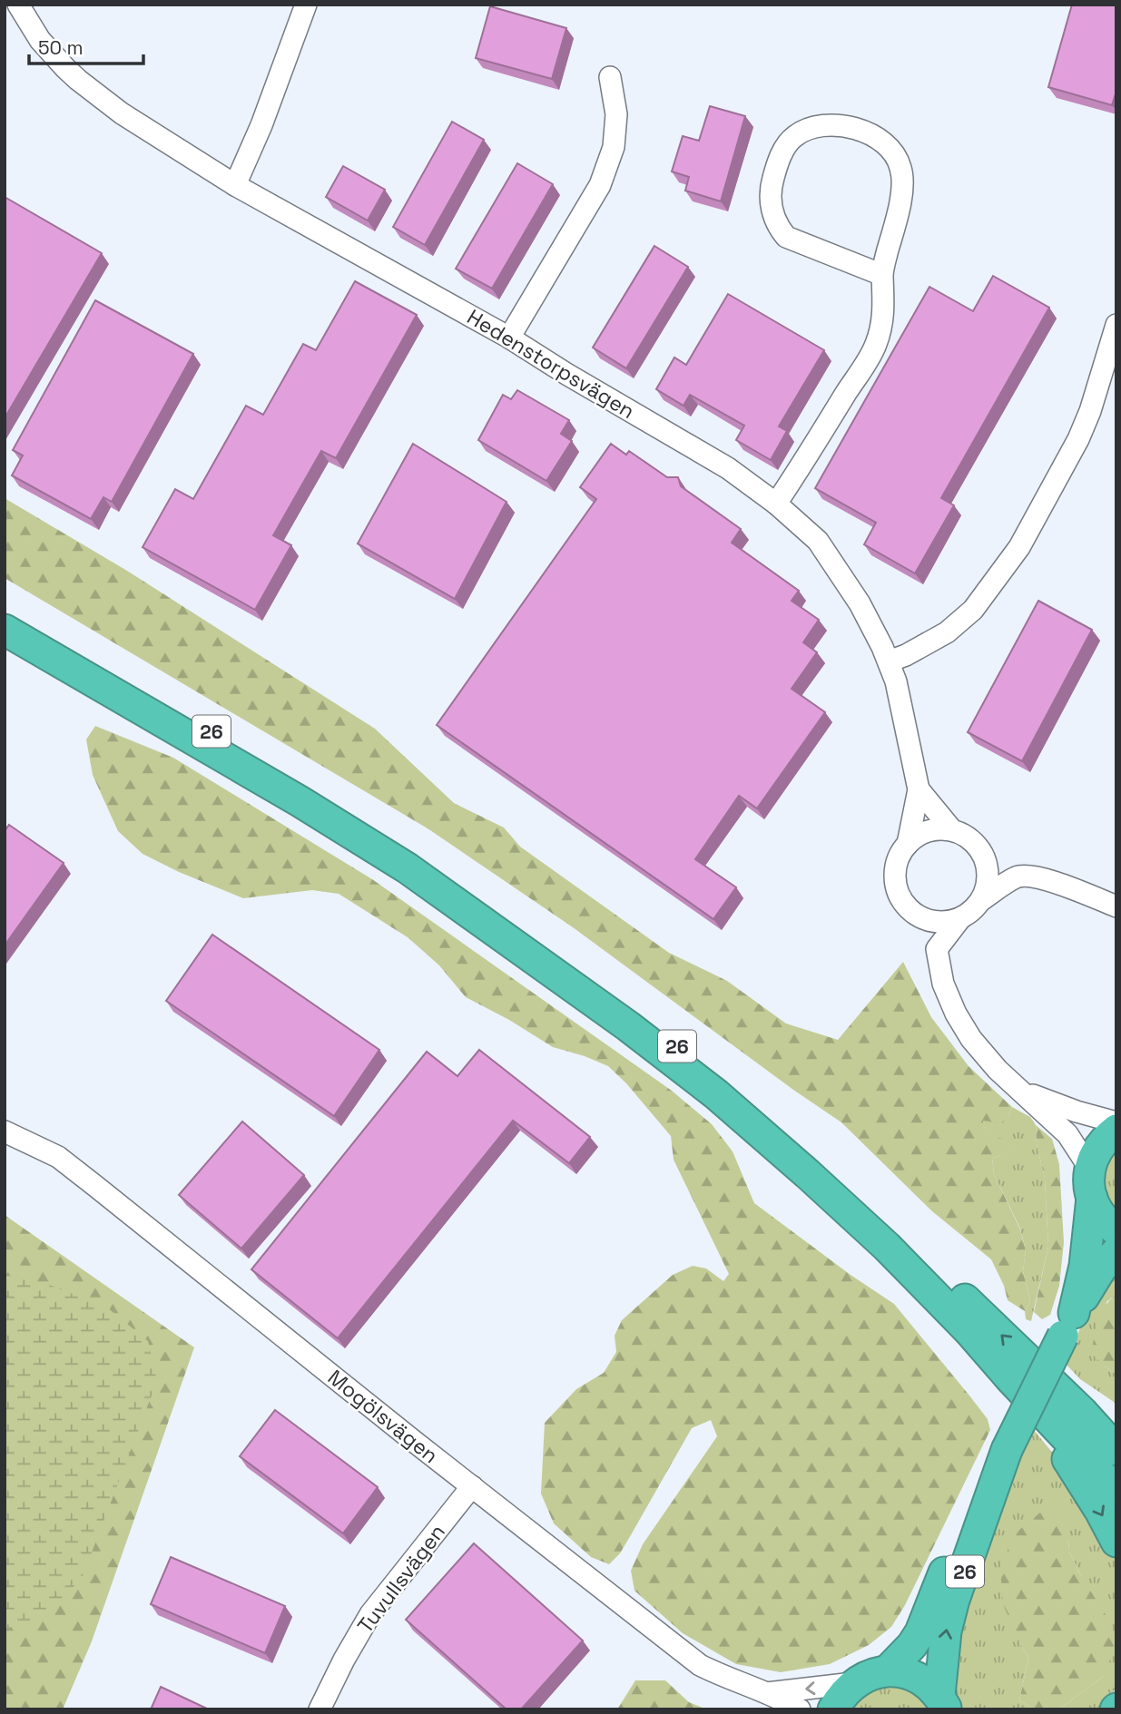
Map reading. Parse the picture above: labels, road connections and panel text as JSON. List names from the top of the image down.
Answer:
{
  "streets": {
    "highway": ["26"],
    "street": ["Hedenstorpsvägen", "Mogölsvägen", "Tuvullsvägen"]
  },
  "crossings": [
    ["Mogölsvägen", "Tuvullsvägen"]
  ],
  "scale_bar": "50 m"
}
